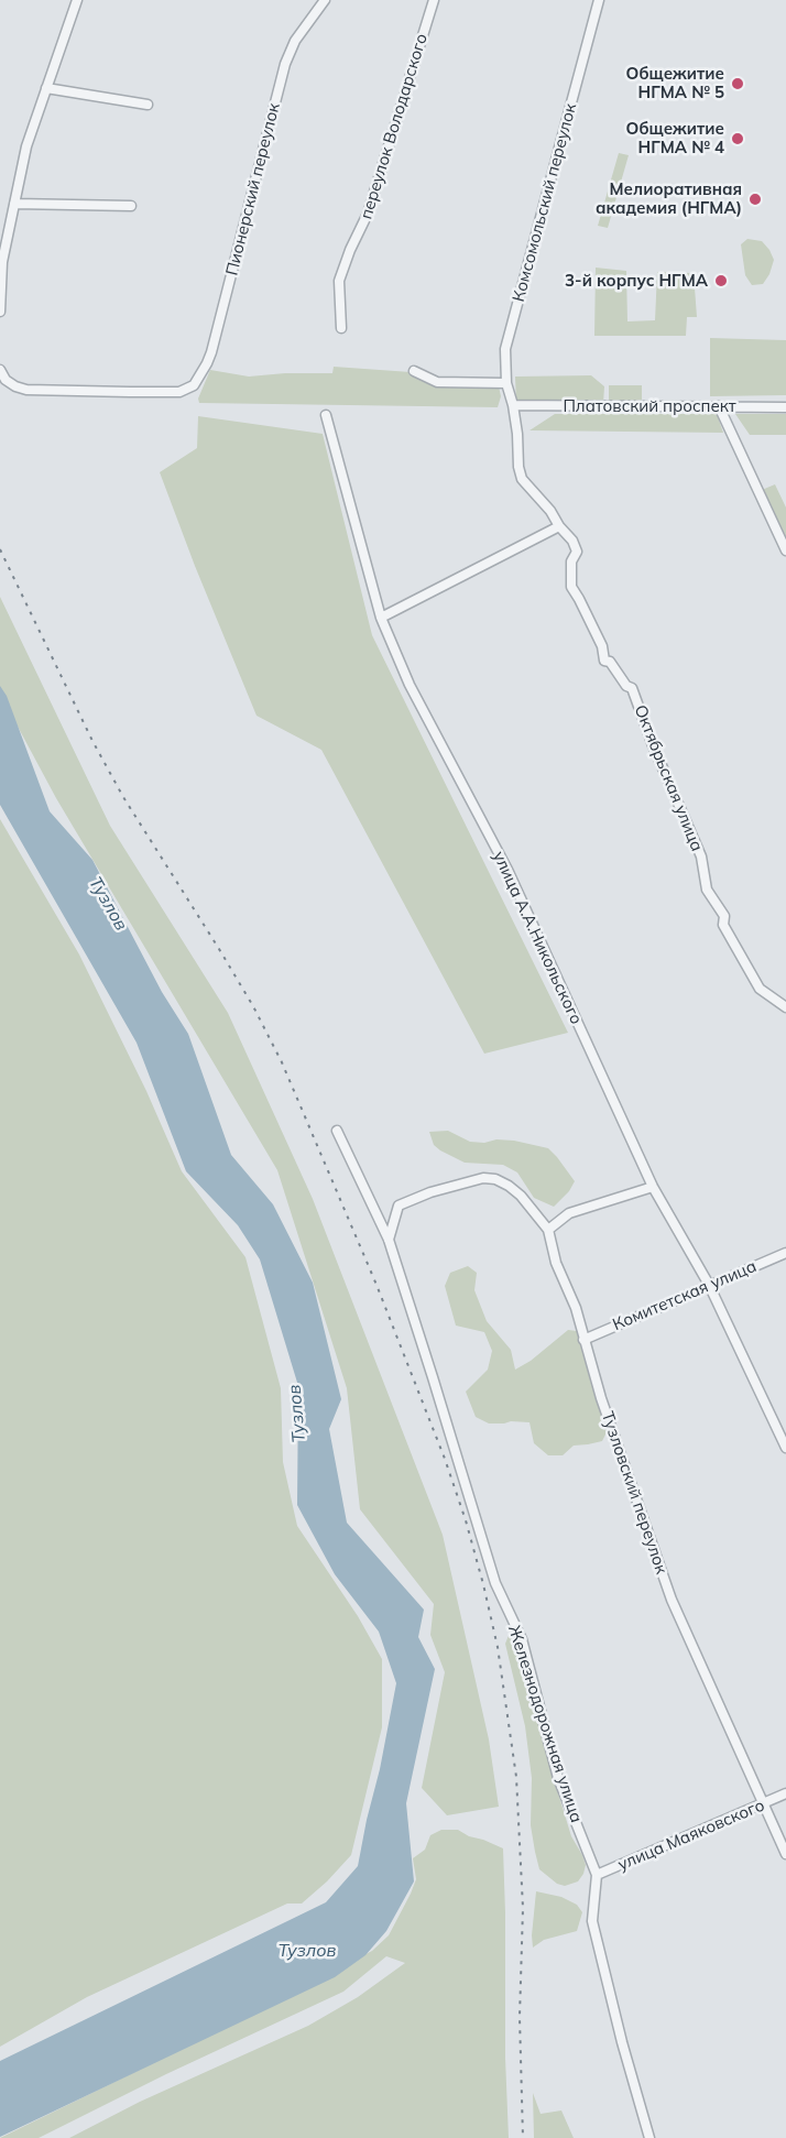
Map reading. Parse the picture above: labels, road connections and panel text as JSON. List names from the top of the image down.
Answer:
{
  "streets": {
    "street": [
      "переулок Володарского",
      "Пионерский переулок",
      "Комсомольский переулок",
      "Платовский проспект",
      "Октябрьская улица",
      "улица А.А.Никольского",
      "Комитетская улица",
      "Тузловский переулок",
      "Железнодорожная улица",
      "улица Маяковского"
    ]
  },
  "crossings": [
    ["Комсомольский переулок", "Платовский проспект"],
    ["Комсомольский переулок", "Октябрьская улица"],
    ["Платовский проспект", "Октябрьская улица"],
    ["улица А.А.Никольского", "Комитетская улица"],
    ["Комитетская улица", "Тузловский переулок"],
    ["Тузловский переулок", "улица Маяковского"],
    ["Железнодорожная улица", "улица Маяковского"]
  ],
  "water": ["Тузлов"],
  "places": [
    "Общежитие НГМА № 5",
    "Общежитие НГМА № 4",
    "Мелиоративная академия (НГМА)",
    "3-й корпус НГМА"
  ]
}
